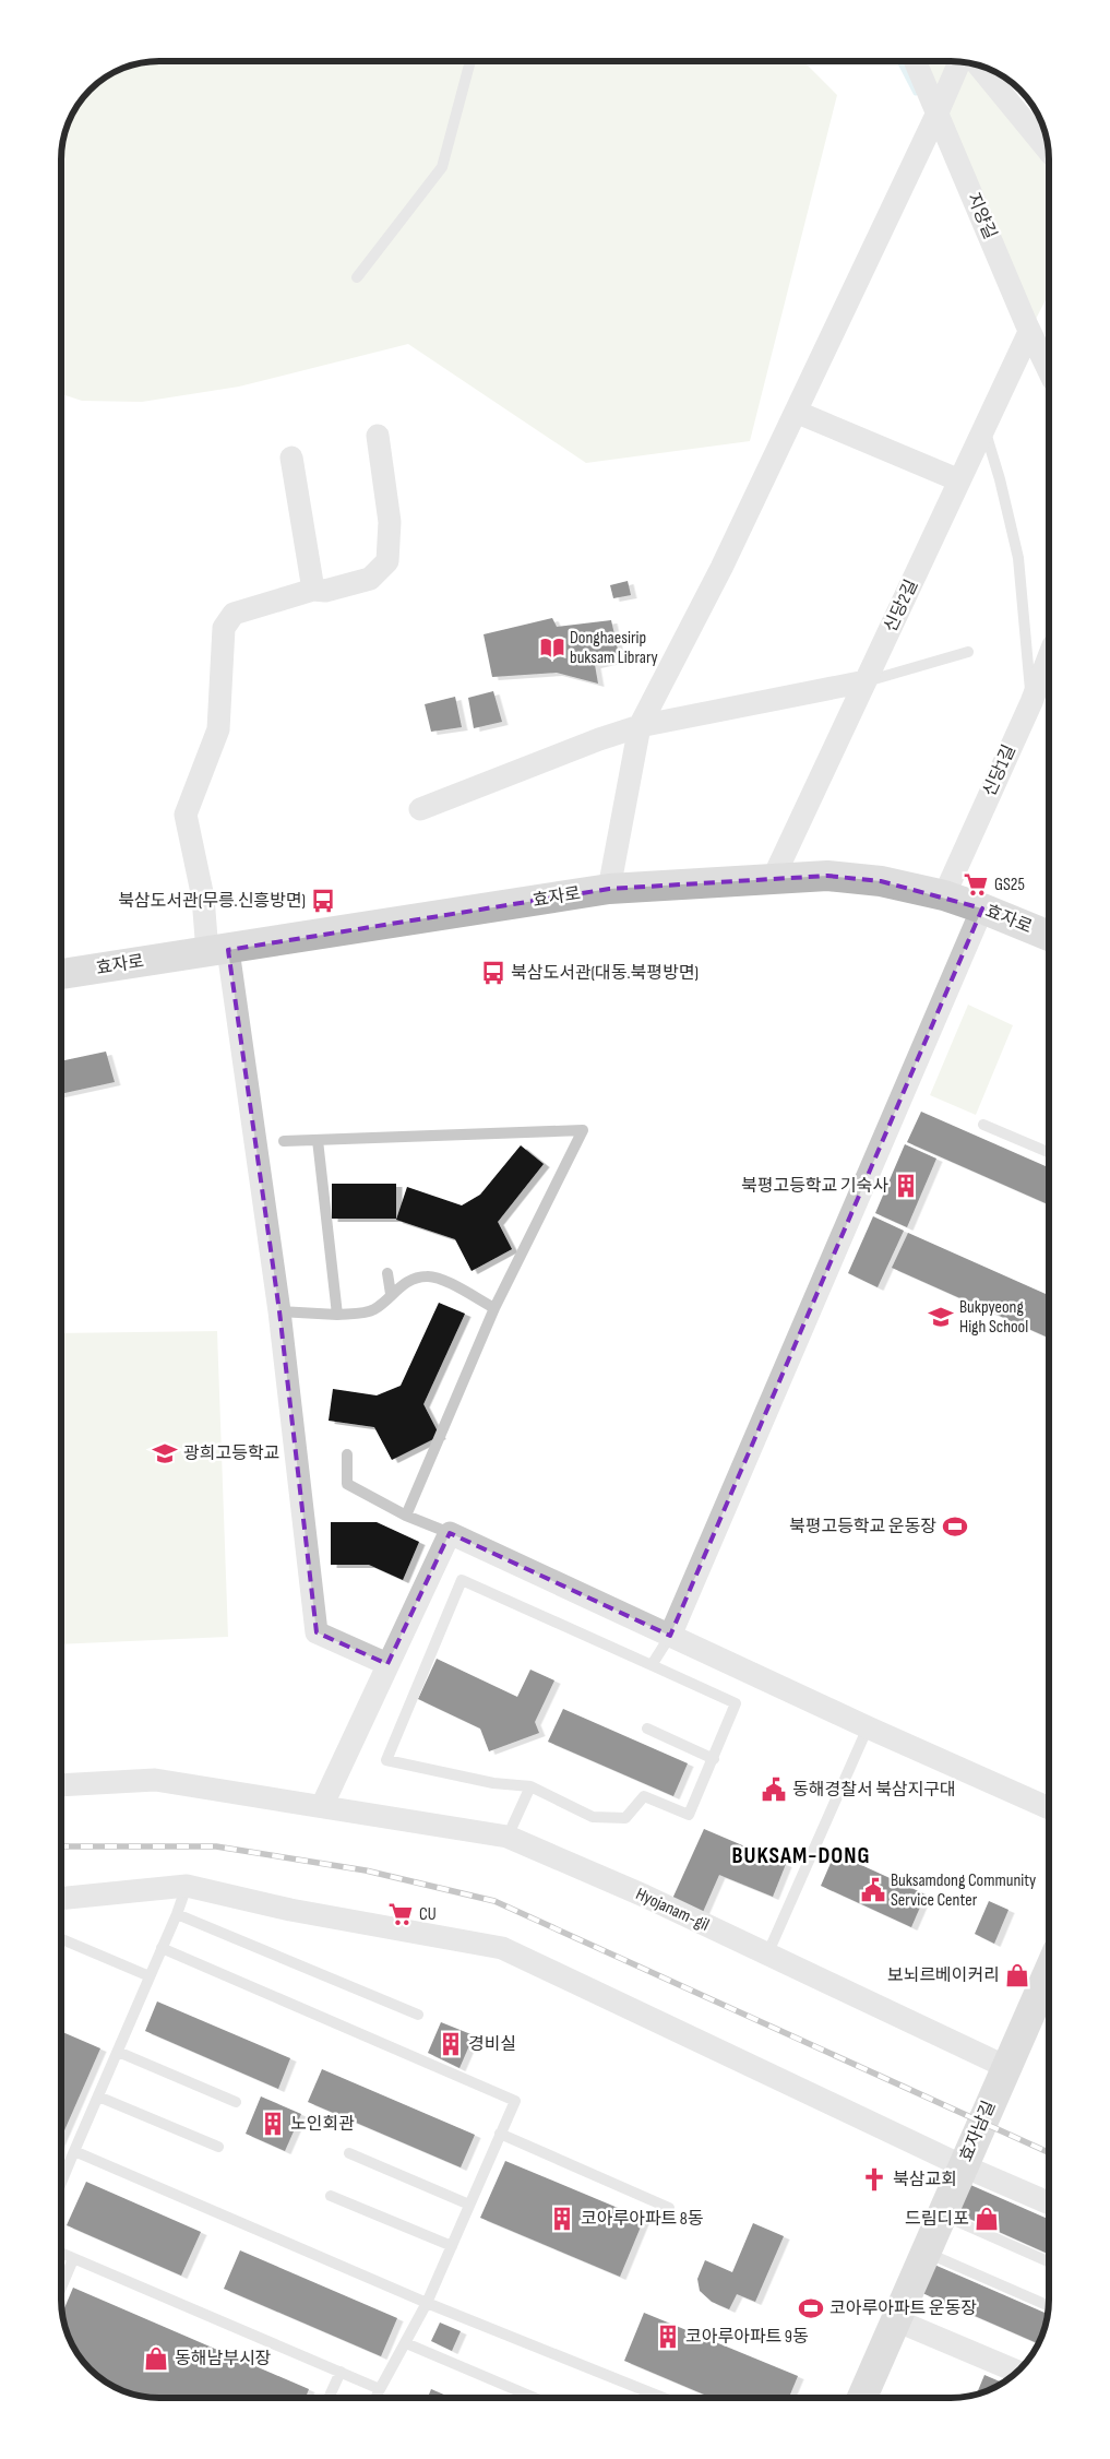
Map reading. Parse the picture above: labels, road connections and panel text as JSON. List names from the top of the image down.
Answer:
{
  "streets": {
    "street": [
      "지양길",
      "신당2길",
      "신당1길",
      "효자로",
      "Hyojanam-gil",
      "효자남길"
    ]
  },
  "crossings": [
    ["지양길", "신당2길"],
    ["신당2길", "효자로"],
    ["신당1길", "효자로"],
    ["Hyojanam-gil", "효자남길"]
  ],
  "districts": ["BUKSAM-DONG"],
  "places": {
    "library": ["Donghaesirip buksam Library"],
    "supermarket": ["GS25", "CU"],
    "bus stop": ["북삼도서관(무릉.신흥방면)", "북삼도서관(대동.북평방면)"],
    "building": [
      "북평고등학교 기숙사",
      "경비실",
      "노인회관",
      "코아루아파트 8동",
      "코아루아파트 9동"
    ],
    "school or university": ["Bukpyeong High School", "광희고등학교"],
    "sports": ["북평고등학교 운동장", "코아루아파트 운동장"],
    "public building": ["동해경찰서 북삼지구대", "Buksamdong Community Service Center"],
    "shop": ["보뇌르베이커리", "드림디포", "동해남부시장"],
    "church": ["북삼교회"]
  }
}
